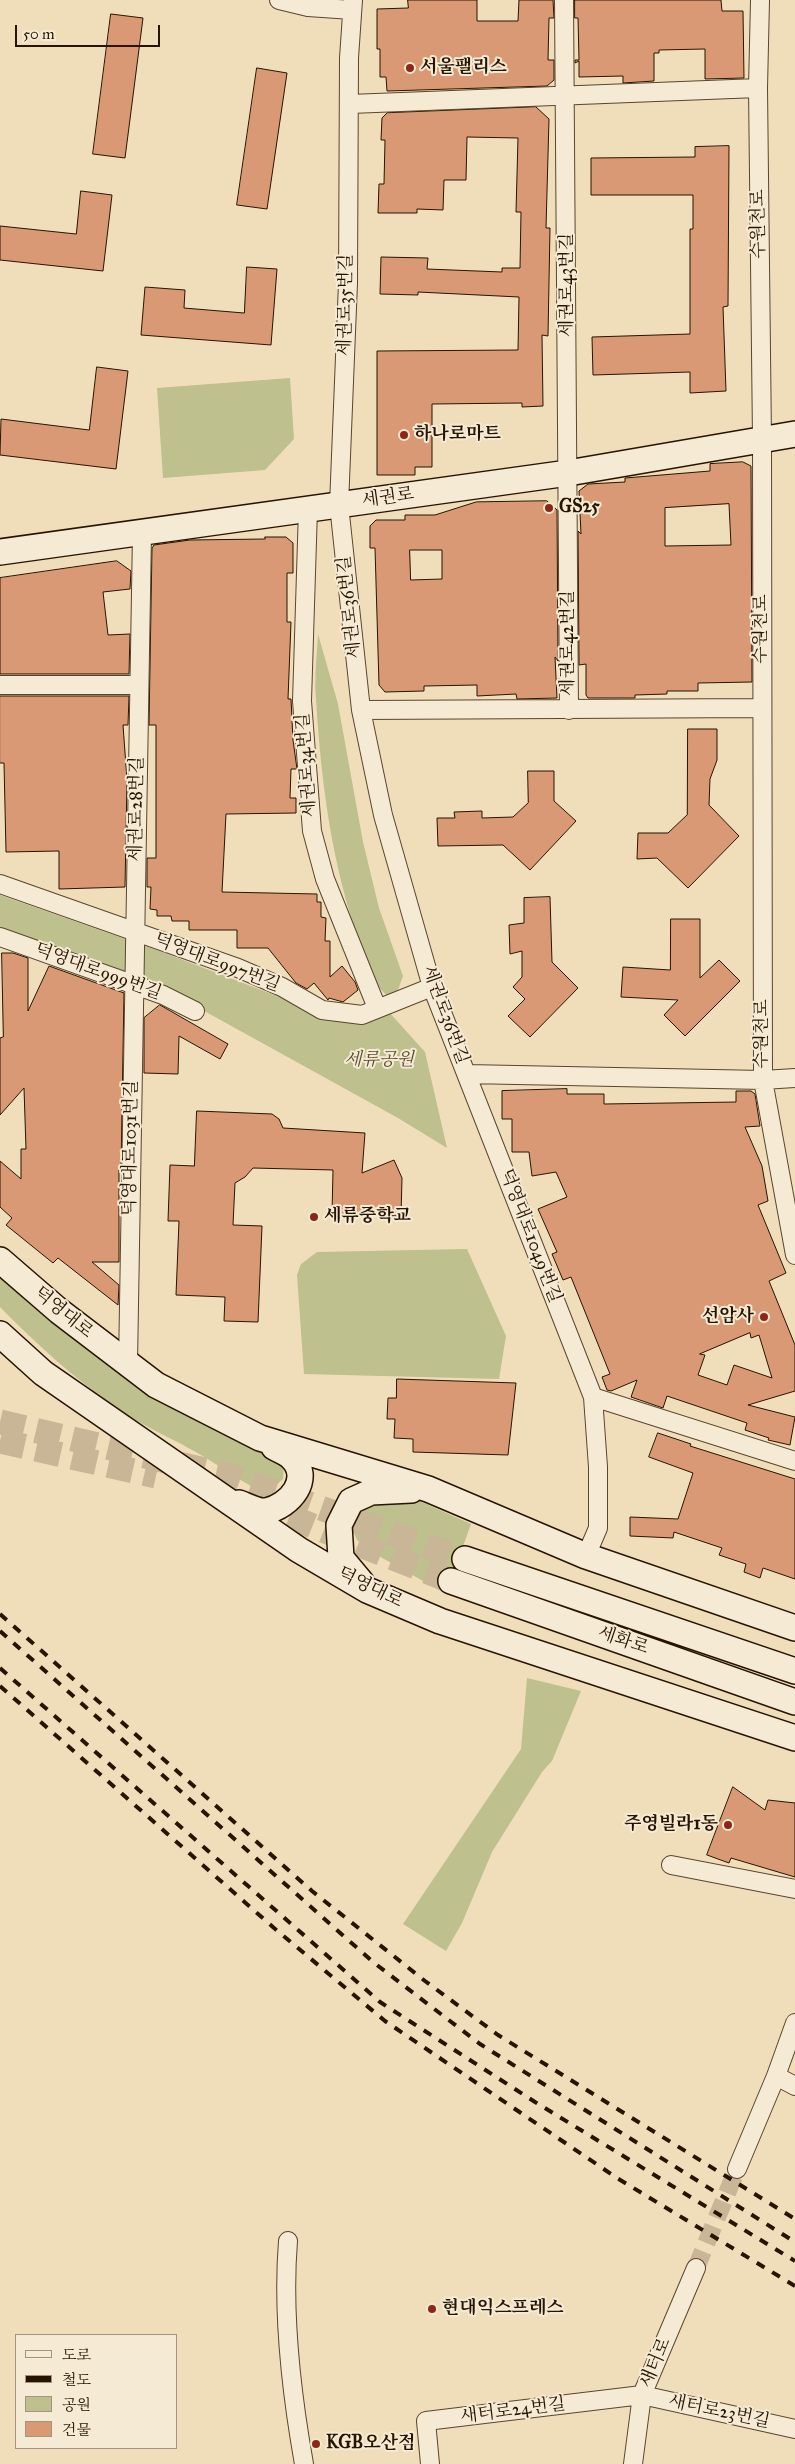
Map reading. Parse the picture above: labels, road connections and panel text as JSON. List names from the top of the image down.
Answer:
{
  "streets": {
    "main road": ["세권로", "덕영대로", "세화로"],
    "street": [
      "수원천로",
      "세권로43번길",
      "세권로35번길",
      "세권로36번길",
      "세권로42번길",
      "세권로34번길",
      "세권로28번길",
      "덕영대로997번길",
      "덕영대로999번길",
      "덕영대로1031번길",
      "덕영대로1049번길",
      "새터로",
      "새터로24번길",
      "새터로23번길"
    ]
  },
  "crossings": [
    ["수원천로", "세권로"],
    ["수원천로", "세권로36번길"],
    ["수원천로", "세권로42번길"],
    ["세권로43번길", "세권로"],
    ["세권로43번길", "세권로42번길"],
    ["세권로35번길", "세권로"],
    ["세권로35번길", "세권로36번길"],
    ["세권로", "세권로36번길"],
    ["세권로", "세권로42번길"],
    ["세권로", "세권로34번길"],
    ["세권로", "세권로28번길"],
    ["세권로36번길", "덕영대로997번길"],
    ["세권로36번길", "덕영대로1049번길"],
    ["세권로34번길", "덕영대로997번길"],
    ["세권로28번길", "덕영대로997번길"],
    ["세권로28번길", "덕영대로1031번길"],
    ["덕영대로997번길", "덕영대로1031번길"],
    ["덕영대로999번길", "덕영대로1031번길"],
    ["덕영대로1031번길", "덕영대로"],
    ["덕영대로1049번길", "덕영대로"],
    ["새터로", "새터로24번길"],
    ["새터로", "새터로23번길"],
    ["새터로24번길", "새터로23번길"]
  ],
  "parks": ["세류공원"],
  "places": [
    "서울팰리스",
    "하나로마트",
    "GS25",
    "세류중학교",
    "선암사",
    "주영빌라1동",
    "현대익스프레스",
    "KGB오산점"
  ],
  "legend": [
    "도로",
    "철도",
    "공원",
    "건물"
  ],
  "scale_bar": "50 m"
}
